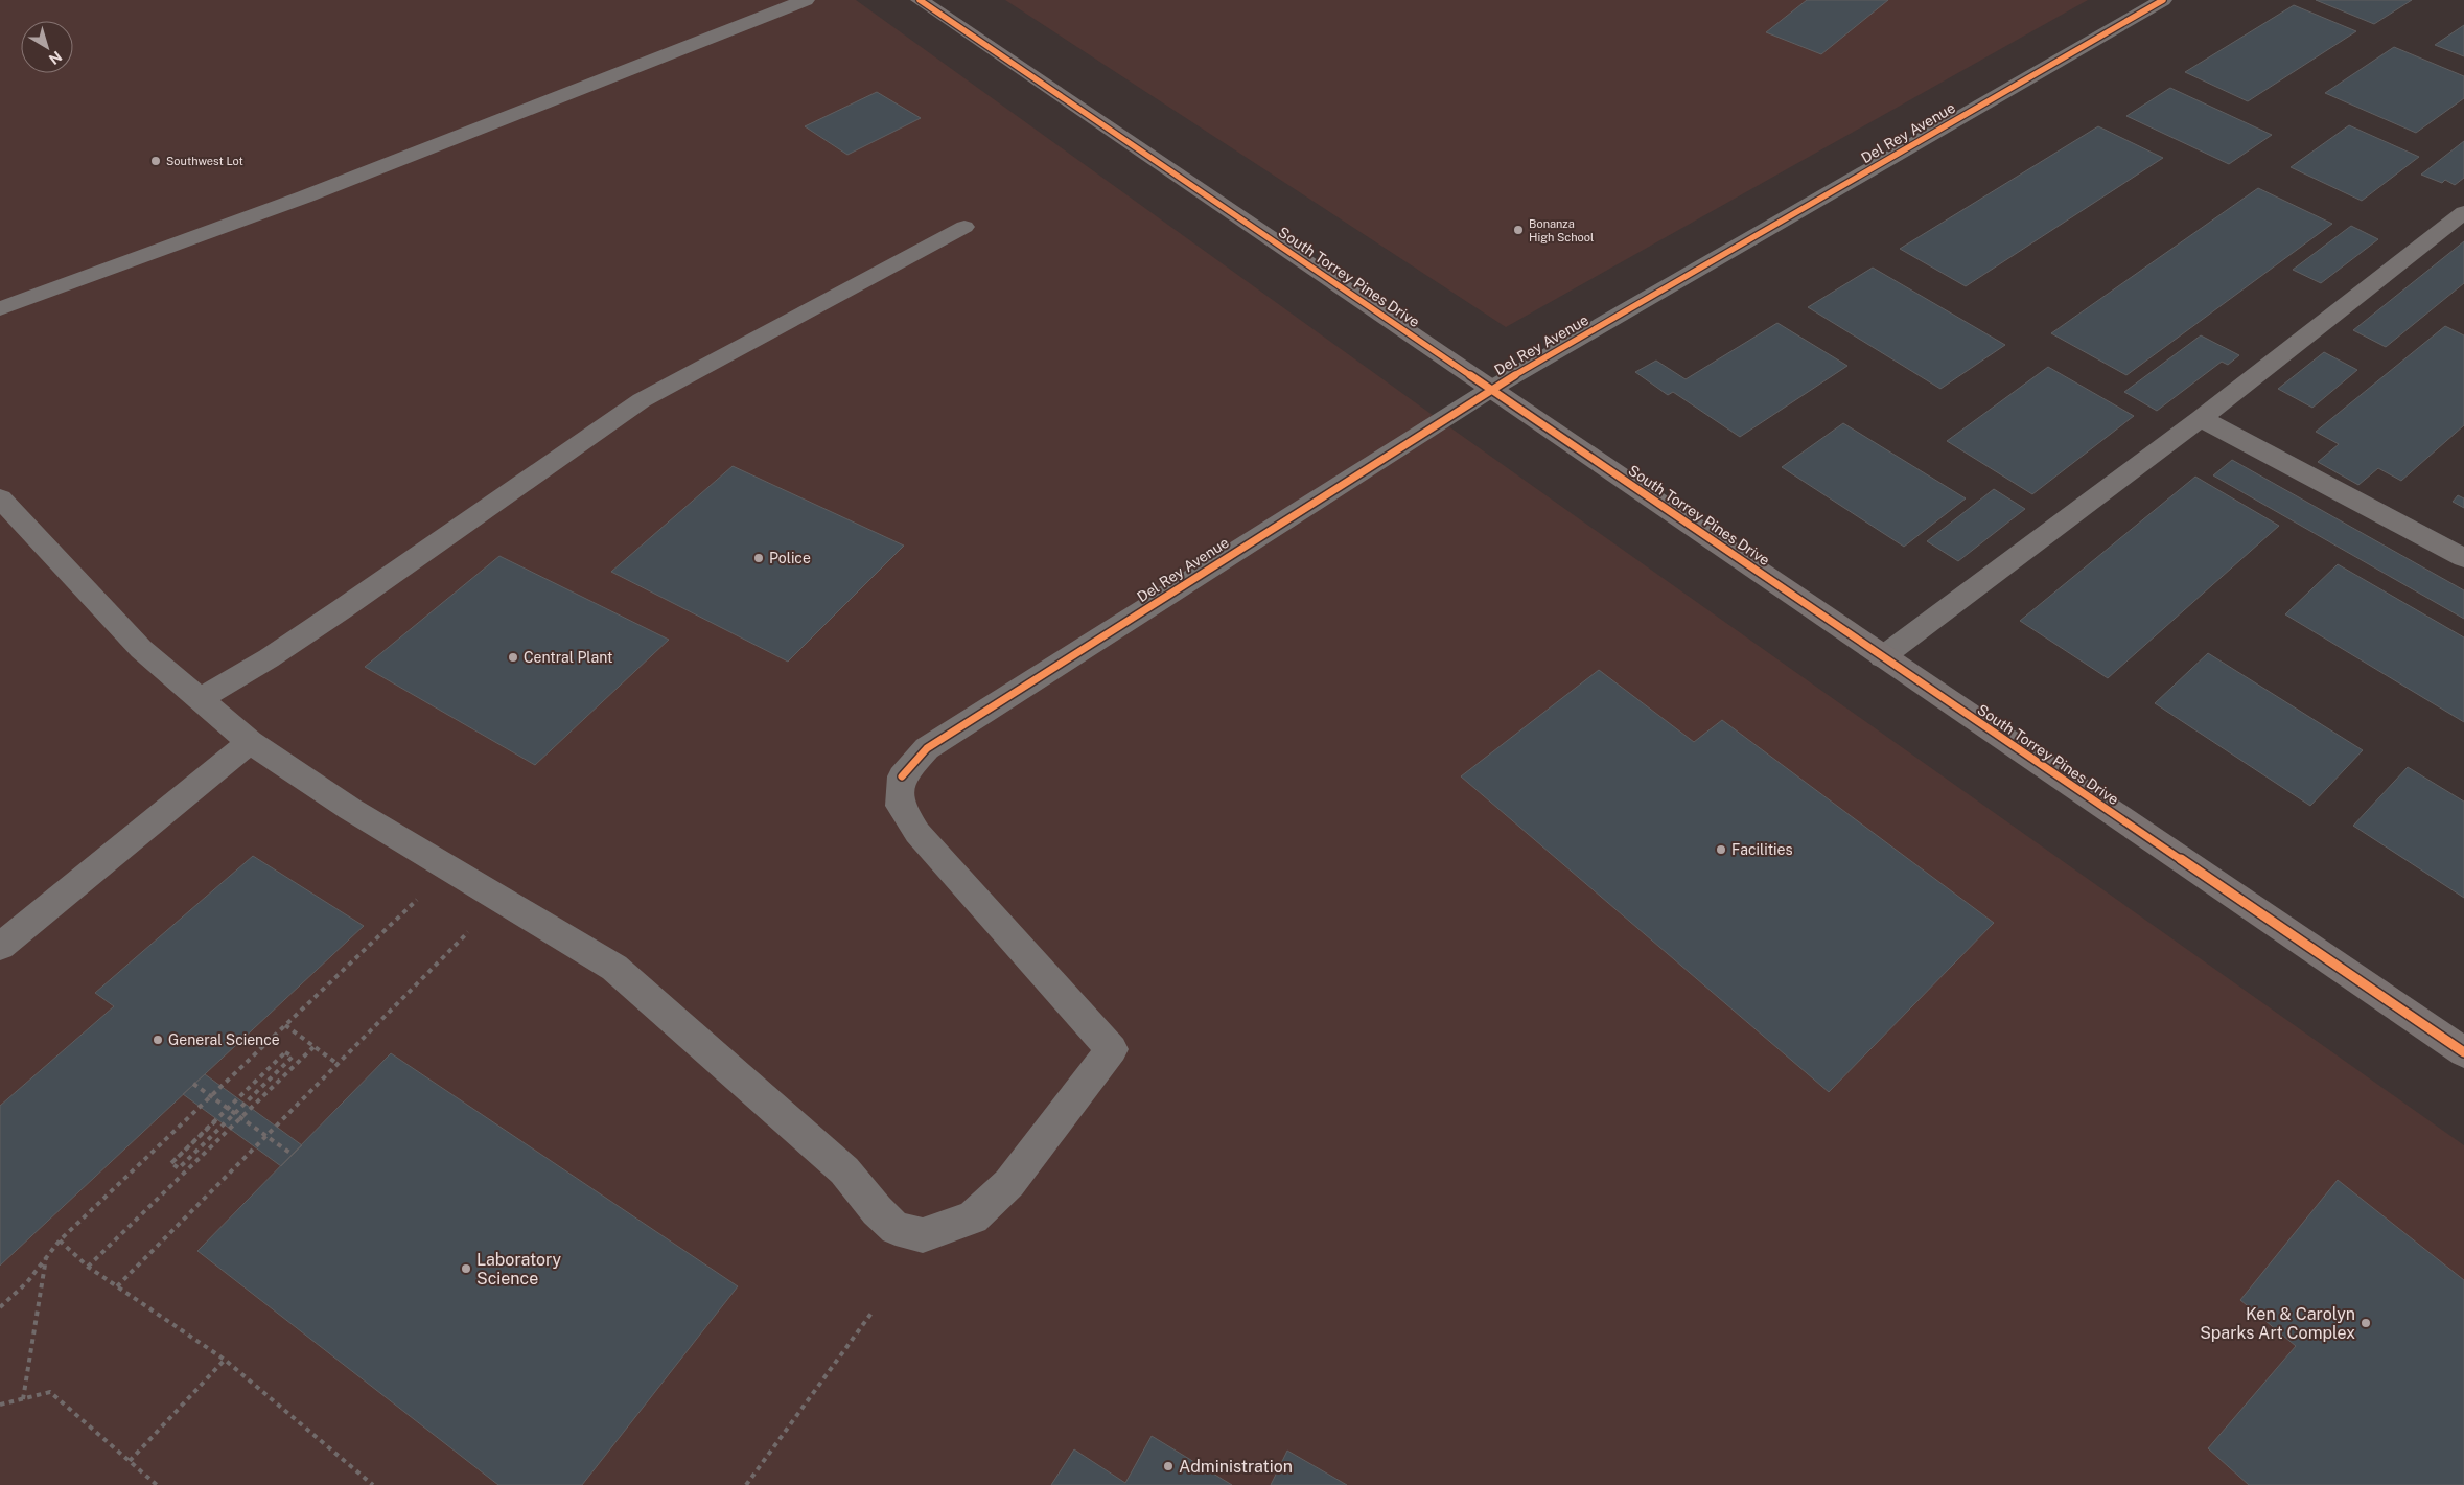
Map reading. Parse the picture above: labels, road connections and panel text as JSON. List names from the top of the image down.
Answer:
{
  "streets": {
    "main road": ["South Torrey Pines Drive"],
    "street": ["Del Rey Avenue"]
  },
  "crossings": [
    ["Del Rey Avenue", "South Torrey Pines Drive"]
  ],
  "places": [
    "Southwest Lot",
    "Bonanza High School",
    "Police",
    "Central Plant",
    "Facilities",
    "General Science",
    "Laboratory Science",
    "Ken & Carolyn Sparks Art Complex",
    "Administration"
  ],
  "north": "bottom right"
}
